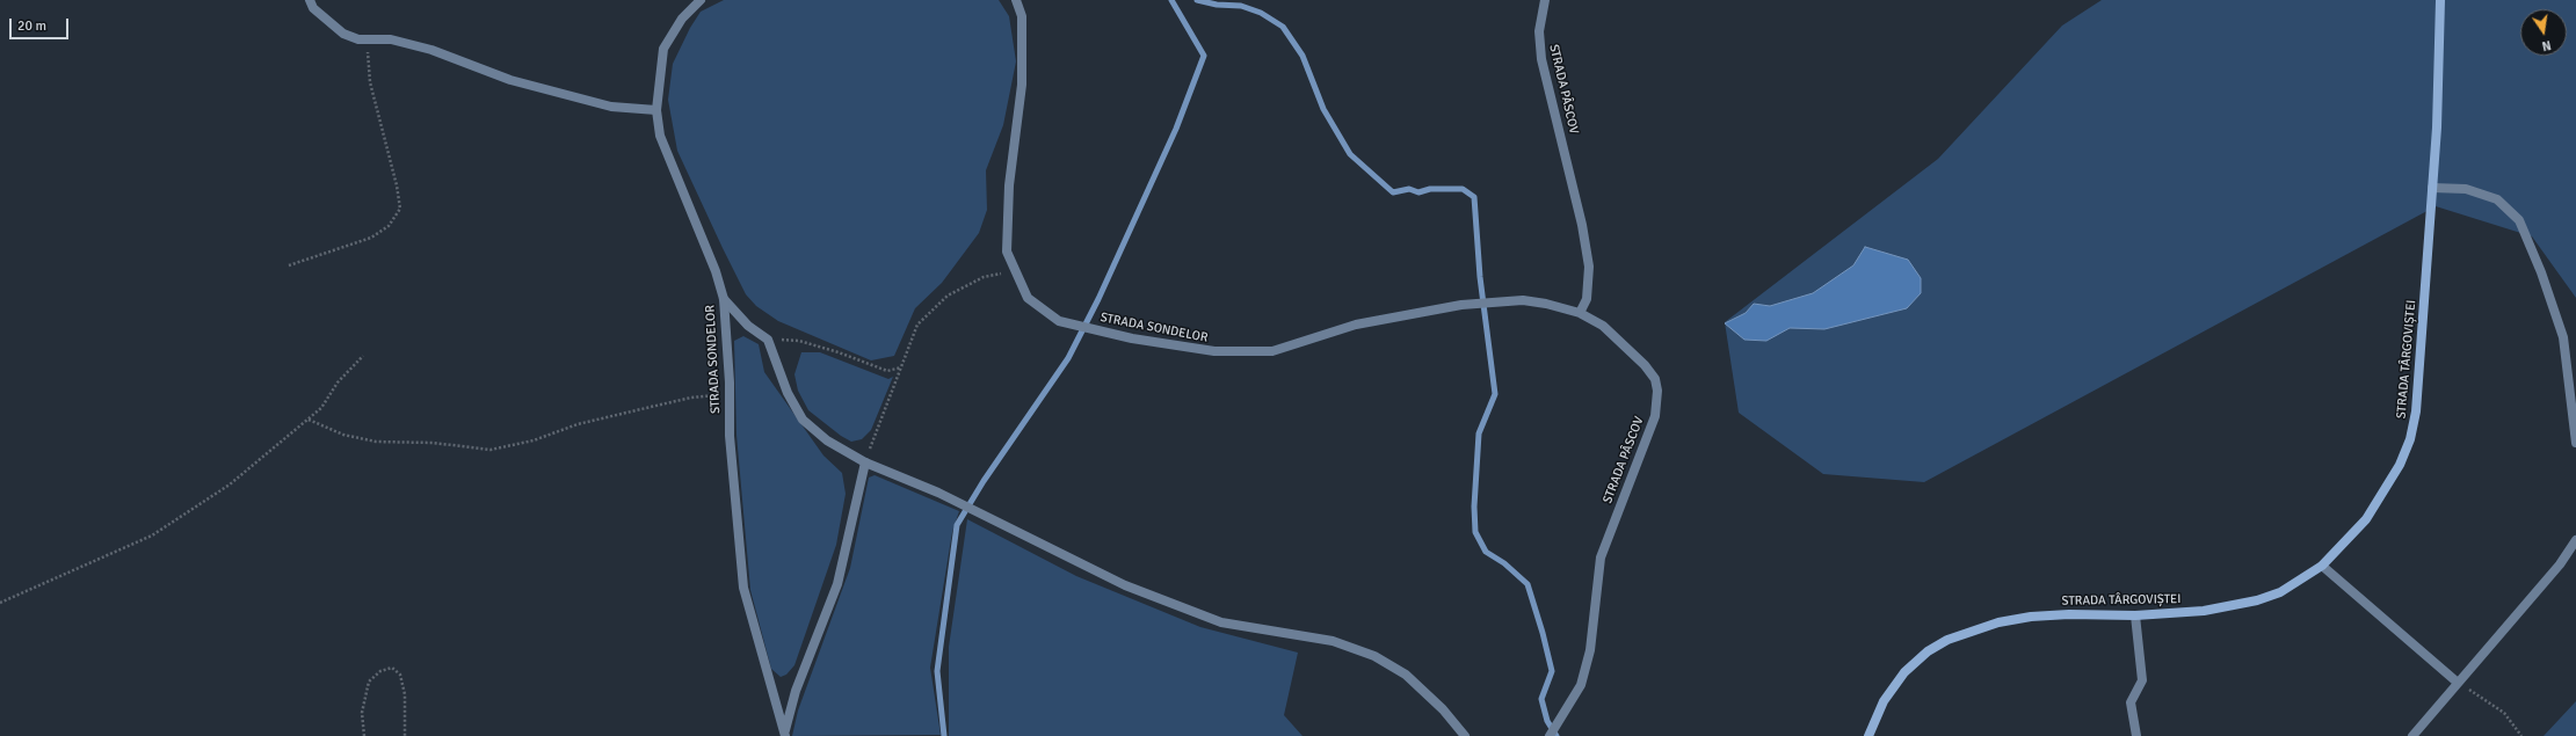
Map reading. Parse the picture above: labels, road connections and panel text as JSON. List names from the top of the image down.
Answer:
{
  "streets": {
    "main road": ["STRADA TÂRGOVIȘTEI"],
    "street": ["STRADA PÂSCOV", "STRADA SONDELOR"]
  },
  "crossings": [
    ["STRADA PÂSCOV", "STRADA SONDELOR"]
  ],
  "scale_bar": "20 m",
  "north": "bottom"
}
